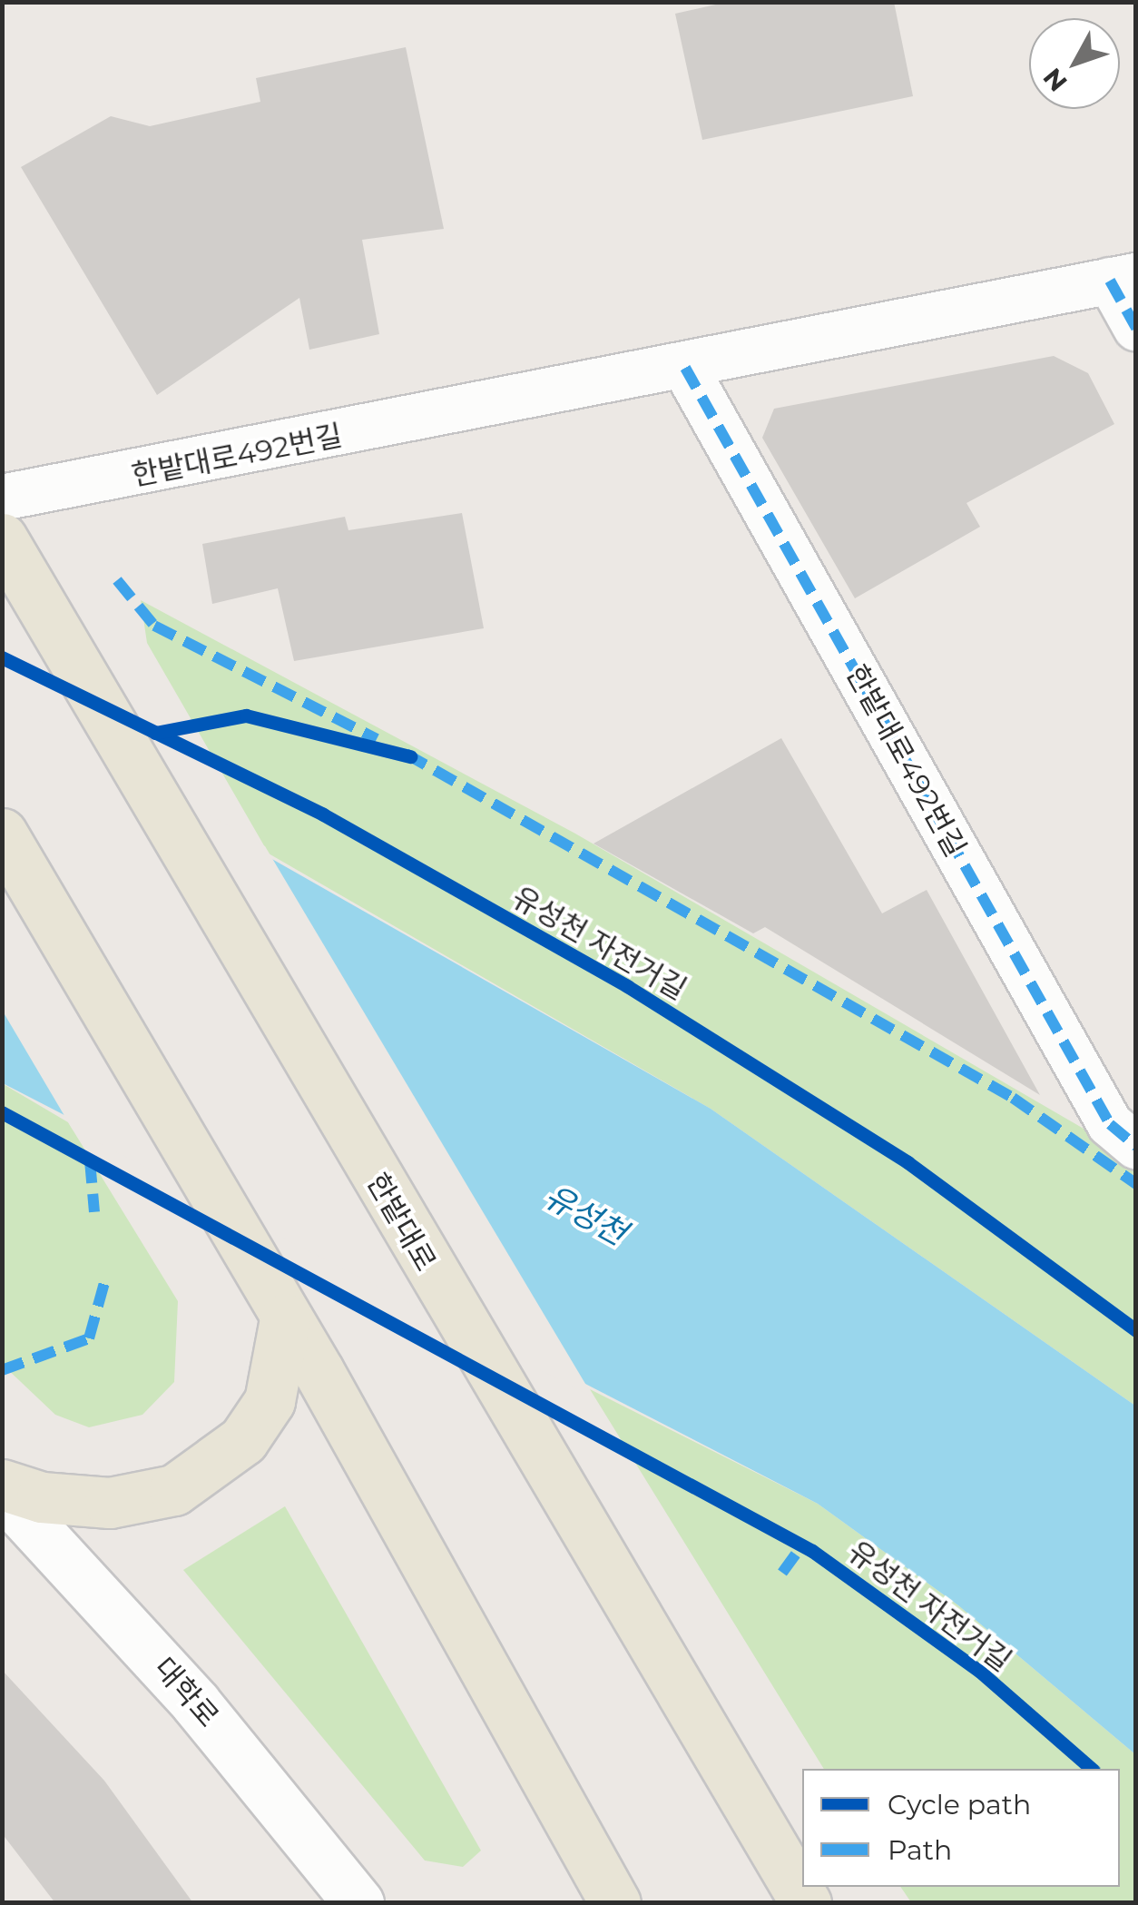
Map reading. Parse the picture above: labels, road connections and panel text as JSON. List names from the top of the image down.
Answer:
{
  "streets": {
    "main road": ["한밭대로", "대학로"],
    "street": ["한밭대로492번길"],
    "cycle path": ["유성천 자전거길"]
  },
  "water": ["유성천"],
  "legend": ["Cycle path", "Path"],
  "north": "bottom left"
}
